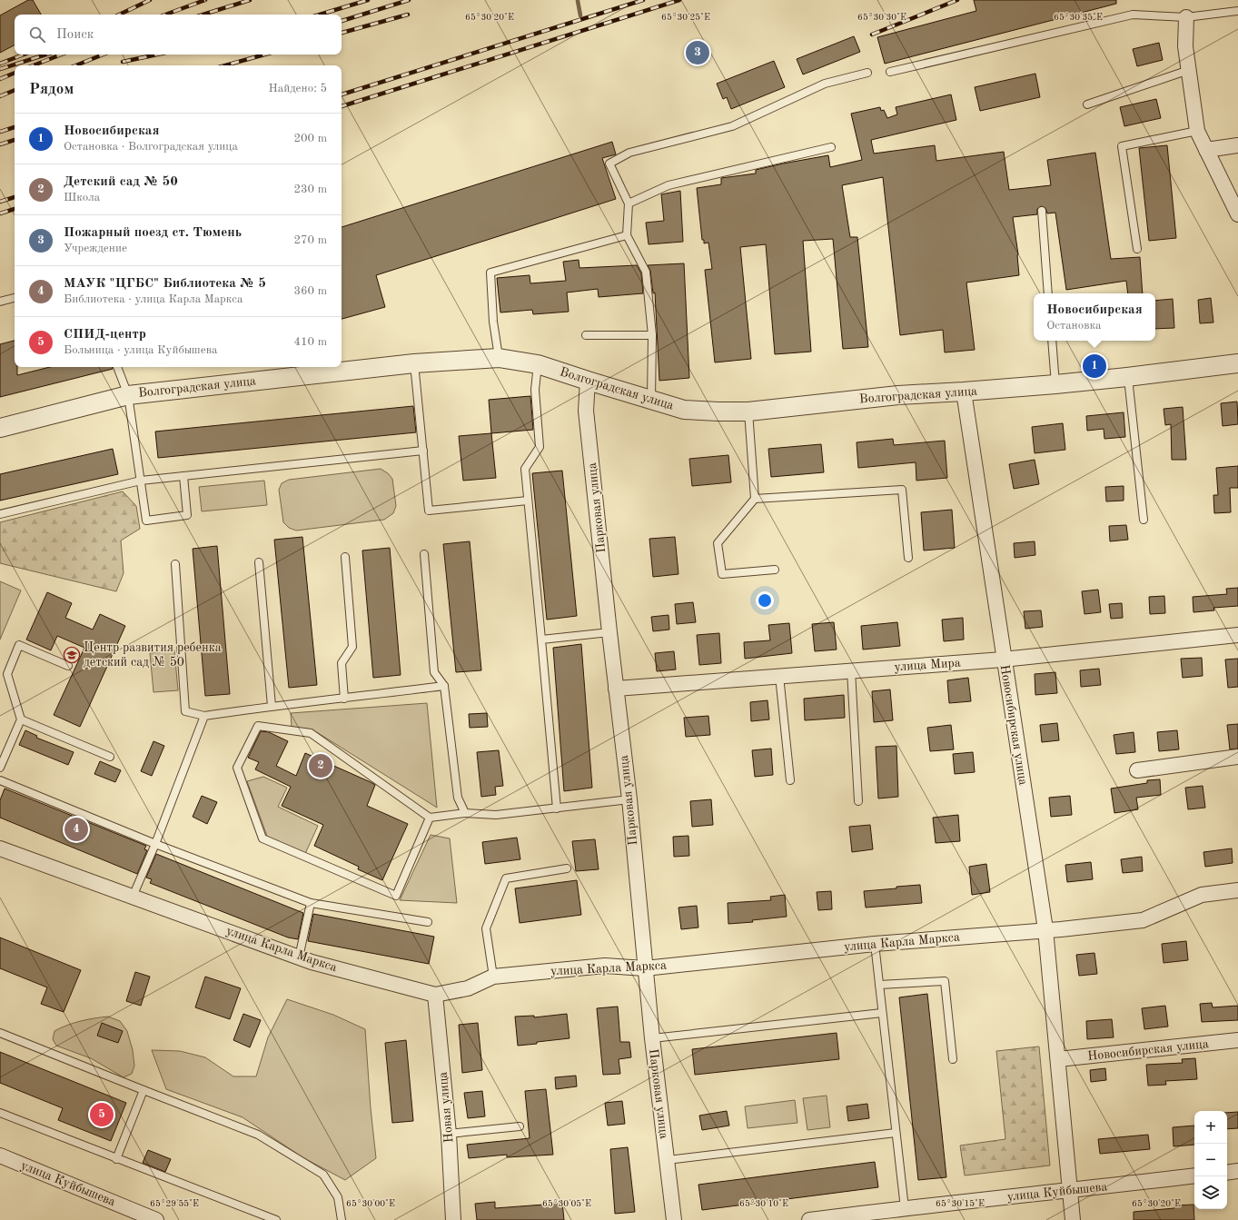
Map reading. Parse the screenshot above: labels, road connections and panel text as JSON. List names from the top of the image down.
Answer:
{
  "streets": {
    "street": [
      "Волгоградская улица",
      "Парковая улица",
      "улица Мира",
      "Новосибирская улица",
      "улица Карла Маркса",
      "Новая улица",
      "улица Куйбышева"
    ]
  },
  "crossings": [
    ["Волгоградская улица", "Парковая улица"],
    ["Волгоградская улица", "Новосибирская улица"],
    ["Парковая улица", "улица Мира"],
    ["Парковая улица", "улица Карла Маркса"],
    ["улица Мира", "Новосибирская улица"],
    ["Новосибирская улица", "улица Карла Маркса"],
    ["Новосибирская улица", "улица Куйбышева"],
    ["улица Карла Маркса", "Новая улица"]
  ],
  "places": {
    "school or university": ["Центр развития ребенка детский сад № 50"]
  },
  "page": {
    "search": "Поиск",
    "pins": [
      "3",
      "1",
      "2",
      "4",
      "5"
    ],
    "heading": ["Рядом", "Найдено: 5"],
    "list": [
      {
        "mark": "1",
        "name": "Новосибирская",
        "note": "Остановка · Волгоградская улица",
        "value": "200 m"
      },
      {
        "mark": "2",
        "name": "Детский сад № 50",
        "note": "Школа",
        "value": "230 m"
      },
      {
        "mark": "3",
        "name": "Пожарный поезд ст. Тюмень",
        "note": "Учреждение",
        "value": "270 m"
      },
      {
        "mark": "4",
        "name": "МАУК \"ЦГБС\" Библиотека № 5",
        "note": "Библиотека · улица Карла Маркса",
        "value": "360 m"
      },
      {
        "mark": "5",
        "name": "СПИД-центр",
        "note": "Больница · улица Куйбышева",
        "value": "410 m"
      }
    ],
    "popup": ["Новосибирская", "Остановка"],
    "map_buttons": ["+", "−"]
  },
  "coordinates": [
    "65°30'20\"E",
    "65°30'25\"E",
    "65°30'30\"E",
    "65°30'35\"E",
    "65°29'55\"E",
    "65°30'00\"E",
    "65°30'05\"E",
    "65°30'10\"E",
    "65°30'15\"E"
  ]
}
